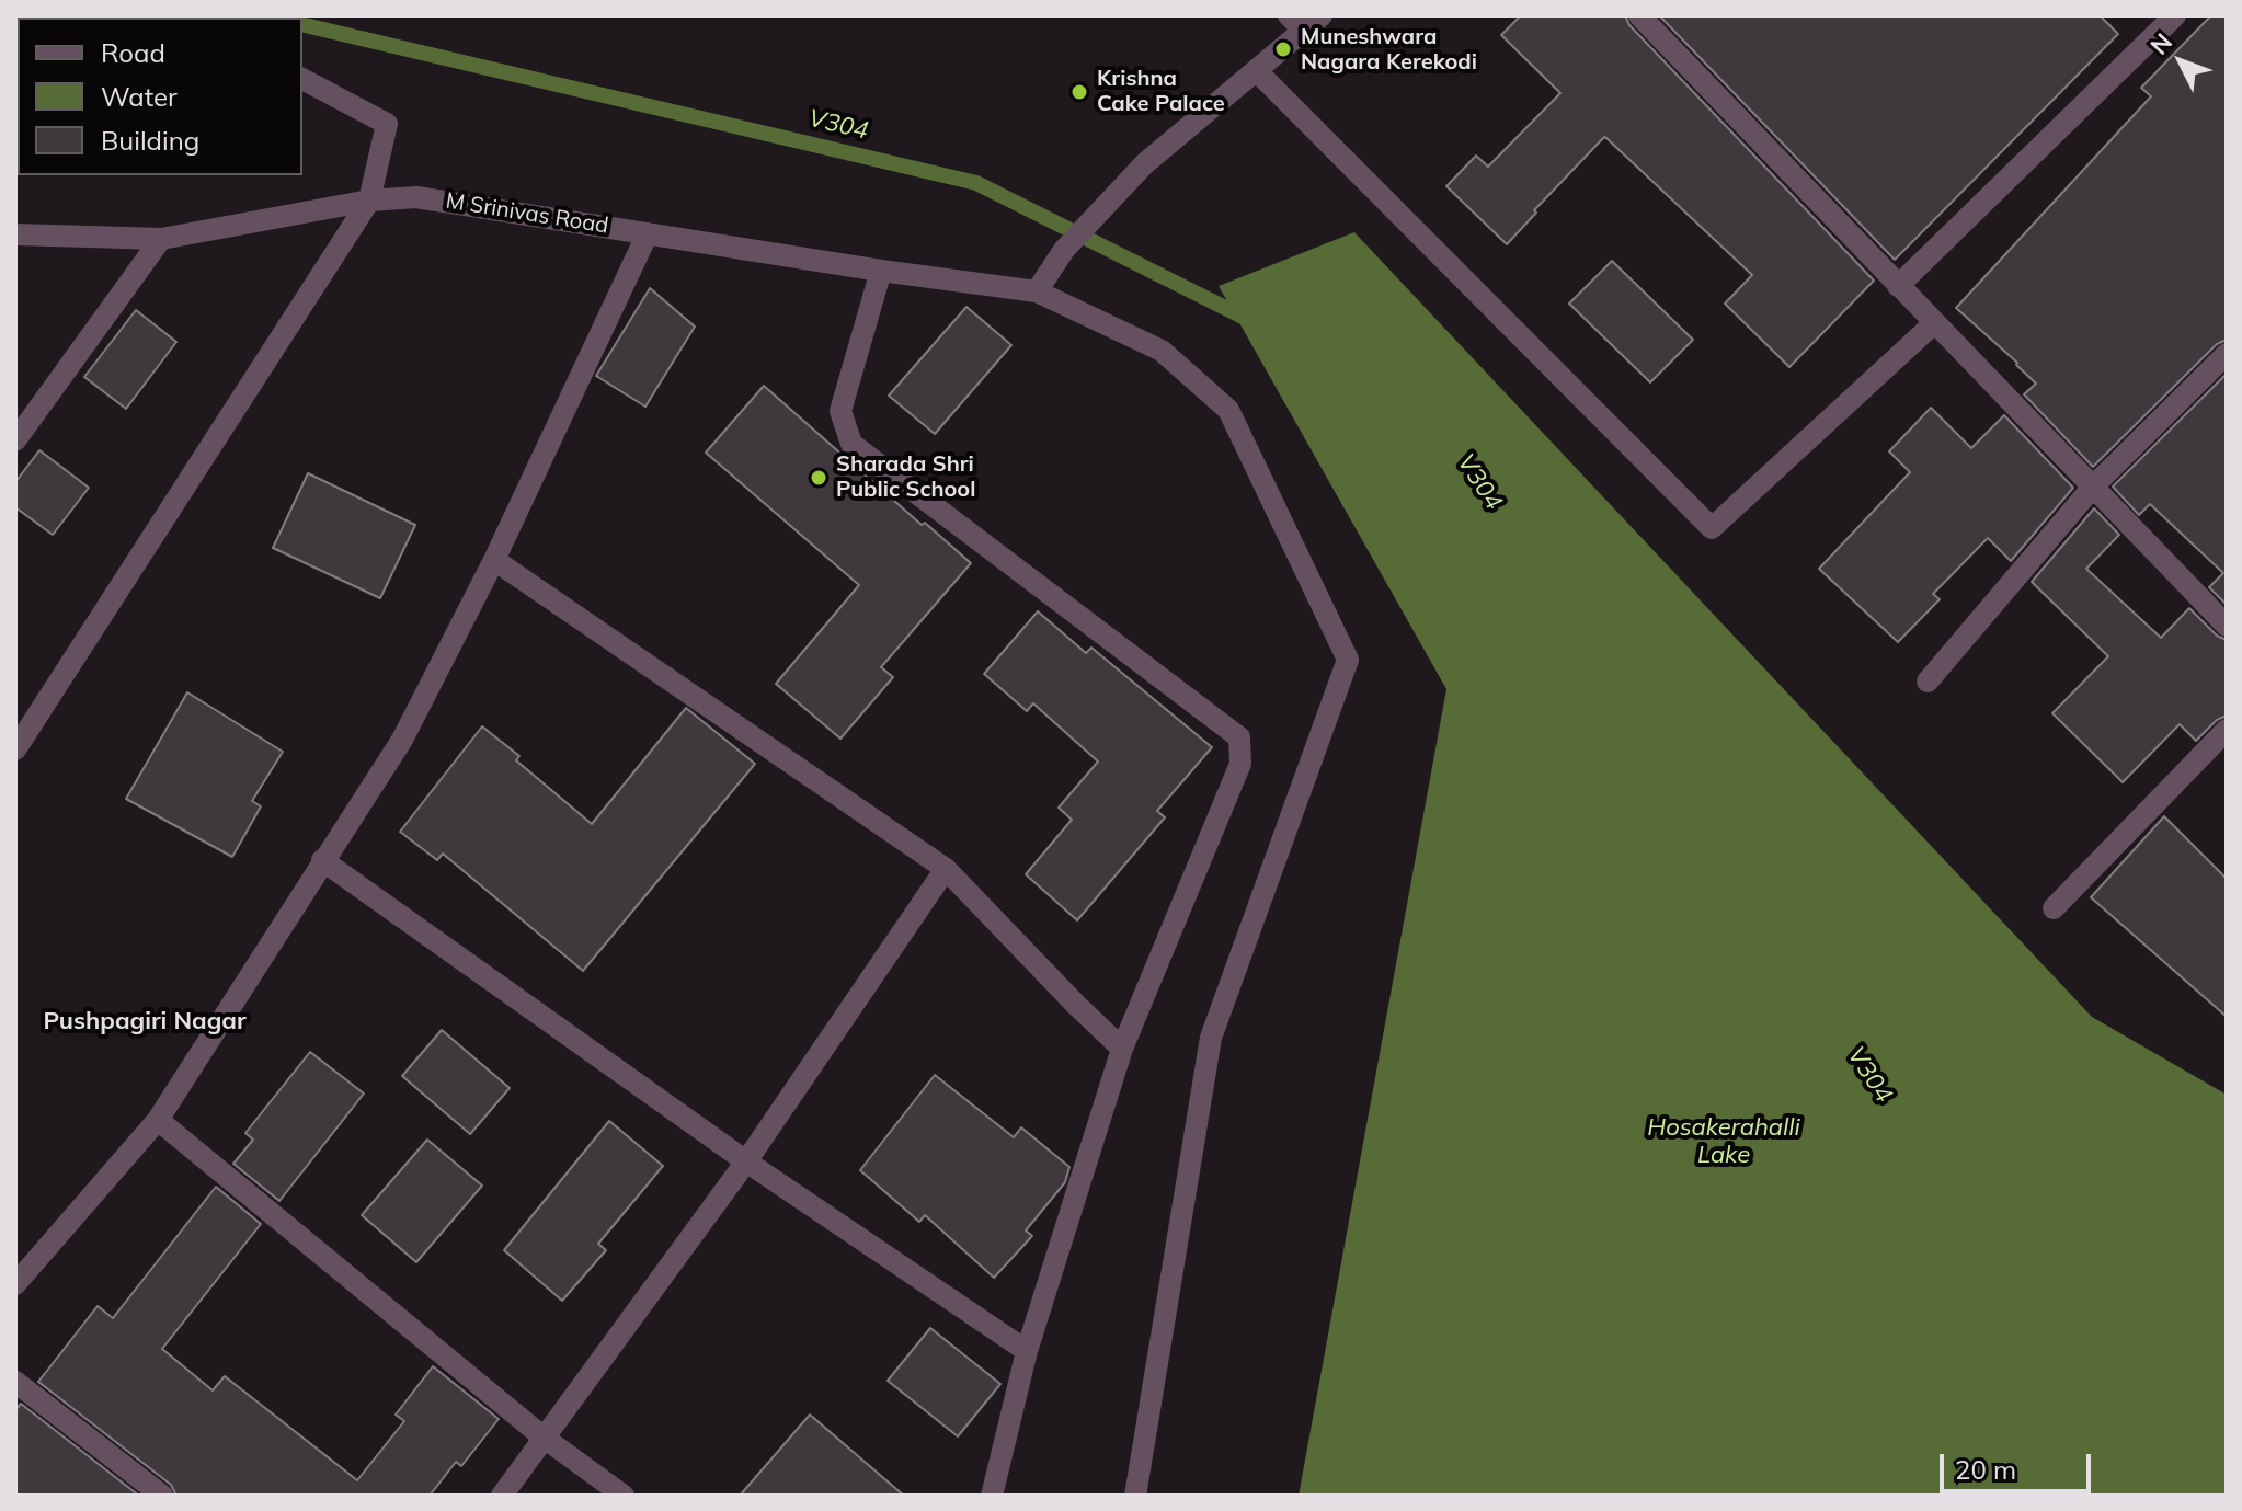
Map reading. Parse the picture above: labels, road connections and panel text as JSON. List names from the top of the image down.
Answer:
{
  "streets": {
    "street": ["M Srinivas Road"]
  },
  "districts": ["Pushpagiri Nagar"],
  "water": ["V304", "Hosakerahalli Lake"],
  "places": ["Muneshwara Nagara Kerekodi", "Krishna Cake Palace", "Sharada Shri Public School"],
  "legend": ["Road", "Water", "Building"],
  "scale_bar": "20 m",
  "north": "top left"
}
